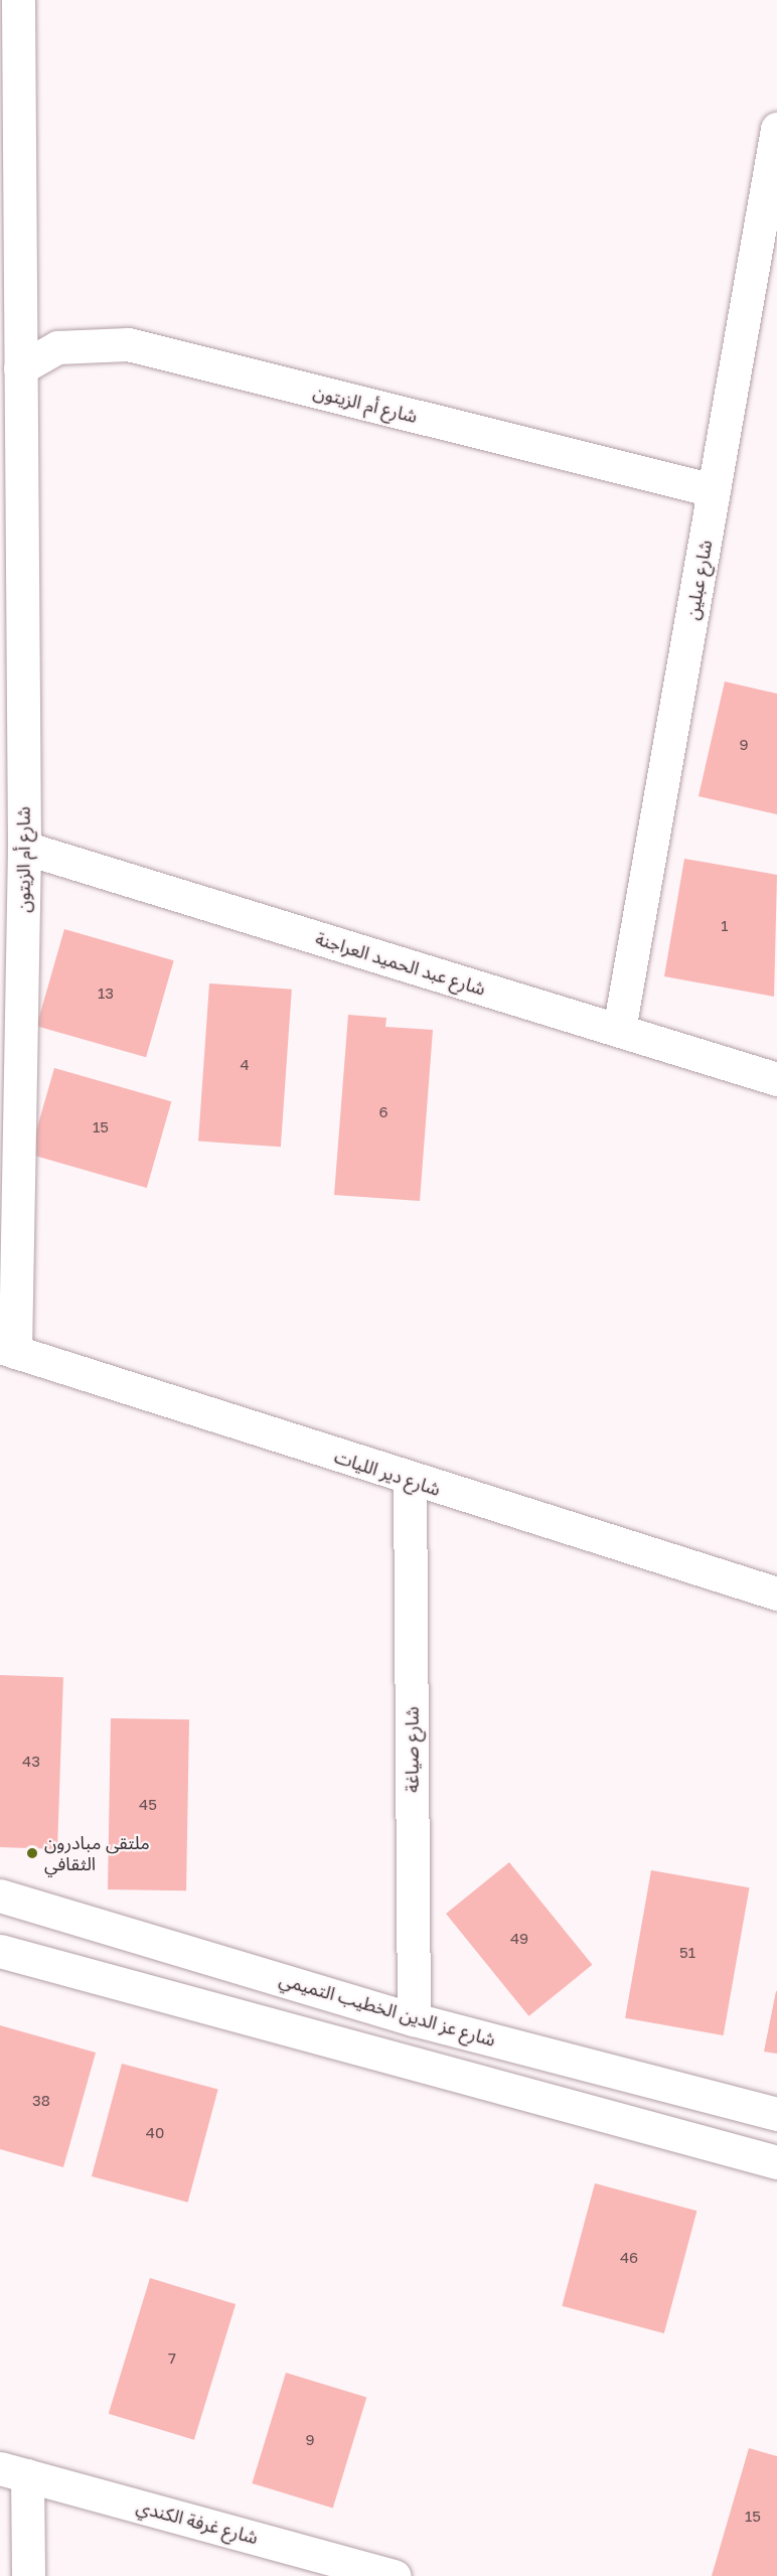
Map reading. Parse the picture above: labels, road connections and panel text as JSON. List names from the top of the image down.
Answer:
{
  "streets": {
    "street": [
      "شارع أم الزيتون",
      "شارع عبلين",
      "شارع عبد الحميد العراجنة",
      "شارع دير الليات",
      "شارع صياغة",
      "شارع عز الدين الخطيب التميمي",
      "شارع غرفة الكندي"
    ]
  },
  "crossings": [
    ["شارع أم الزيتون", "شارع عبلين"],
    ["شارع أم الزيتون", "شارع عبد الحميد العراجنة"],
    ["شارع أم الزيتون", "شارع دير الليات"],
    ["شارع عبلين", "شارع عبد الحميد العراجنة"],
    ["شارع دير الليات", "شارع صياغة"],
    ["شارع صياغة", "شارع عز الدين الخطيب التميمي"]
  ],
  "places": ["ملتقى مبادرون الثقافي"],
  "house_numbers": [
    "9",
    "1",
    "13",
    "4",
    "6",
    "15",
    "43",
    "45",
    "49",
    "51",
    "38",
    "40",
    "46",
    "7",
    "9",
    "15"
  ]
}
